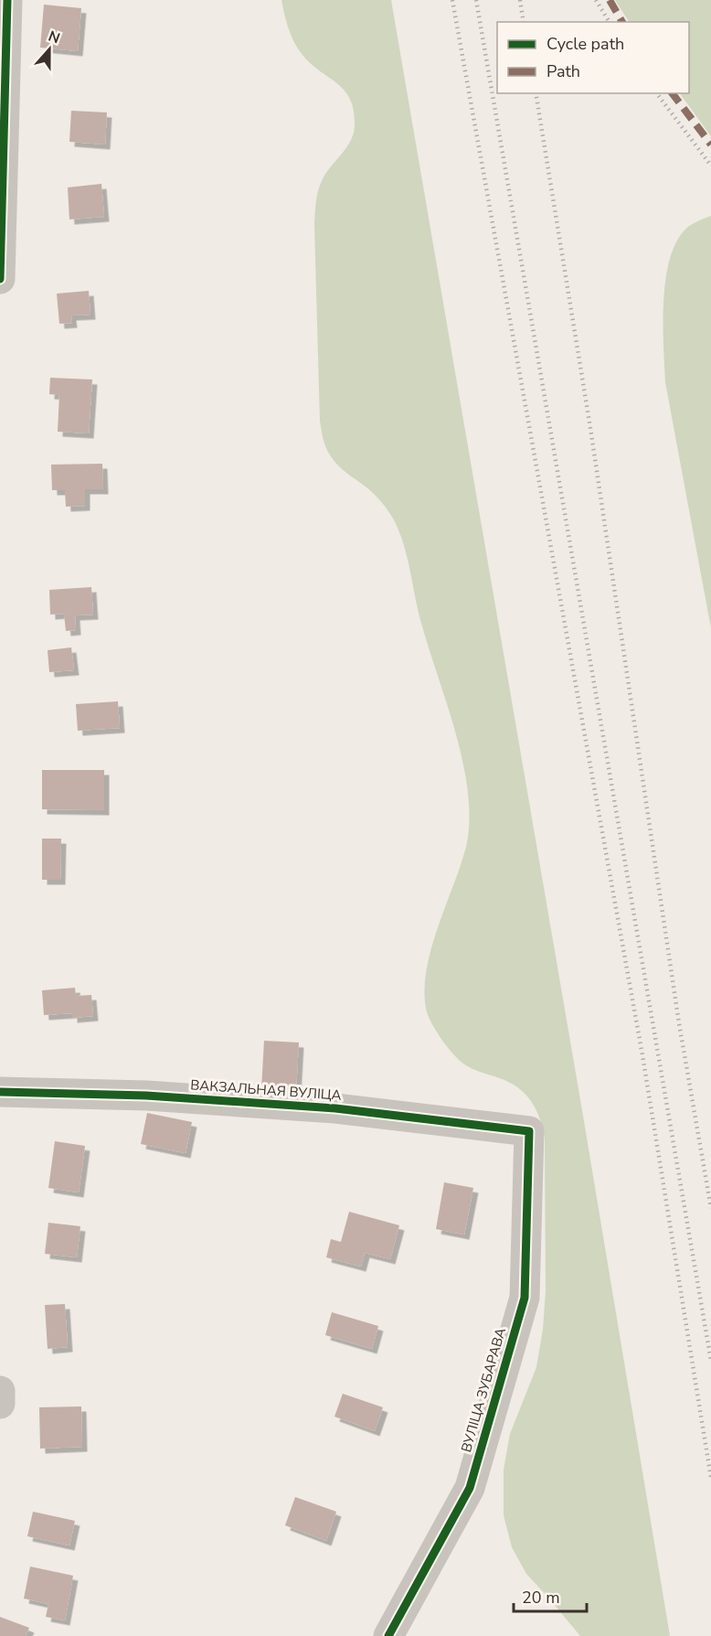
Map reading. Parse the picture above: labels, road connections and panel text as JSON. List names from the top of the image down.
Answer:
{
  "streets": {
    "street": ["ВАКЗАЛЬНАЯ ВУЛІЦА", "ВУЛІЦА ЗУБАРАВА"]
  },
  "crossings": [
    ["ВАКЗАЛЬНАЯ ВУЛІЦА", "ВУЛІЦА ЗУБАРАВА"]
  ],
  "legend": ["Cycle path", "Path"],
  "scale_bar": "20 m",
  "north": "top"
}
